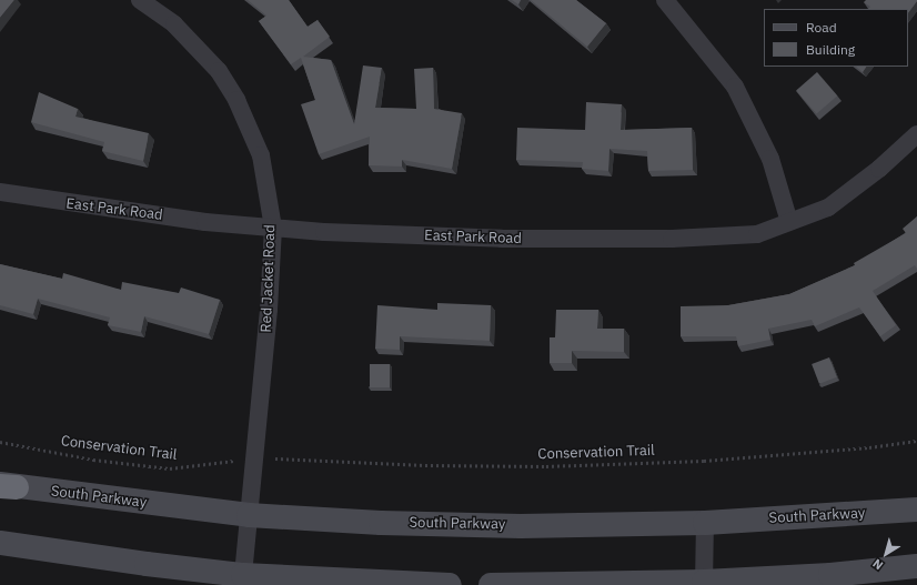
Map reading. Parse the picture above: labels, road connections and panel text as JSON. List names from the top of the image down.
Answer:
{
  "streets": {
    "main road": ["South Parkway"],
    "street": ["East Park Road", "Red Jacket Road"],
    "path": ["Conservation Trail"]
  },
  "crossings": [
    ["East Park Road", "Red Jacket Road"],
    ["Red Jacket Road", "South Parkway"]
  ],
  "legend": ["Road", "Building"],
  "north": "bottom left"
}
